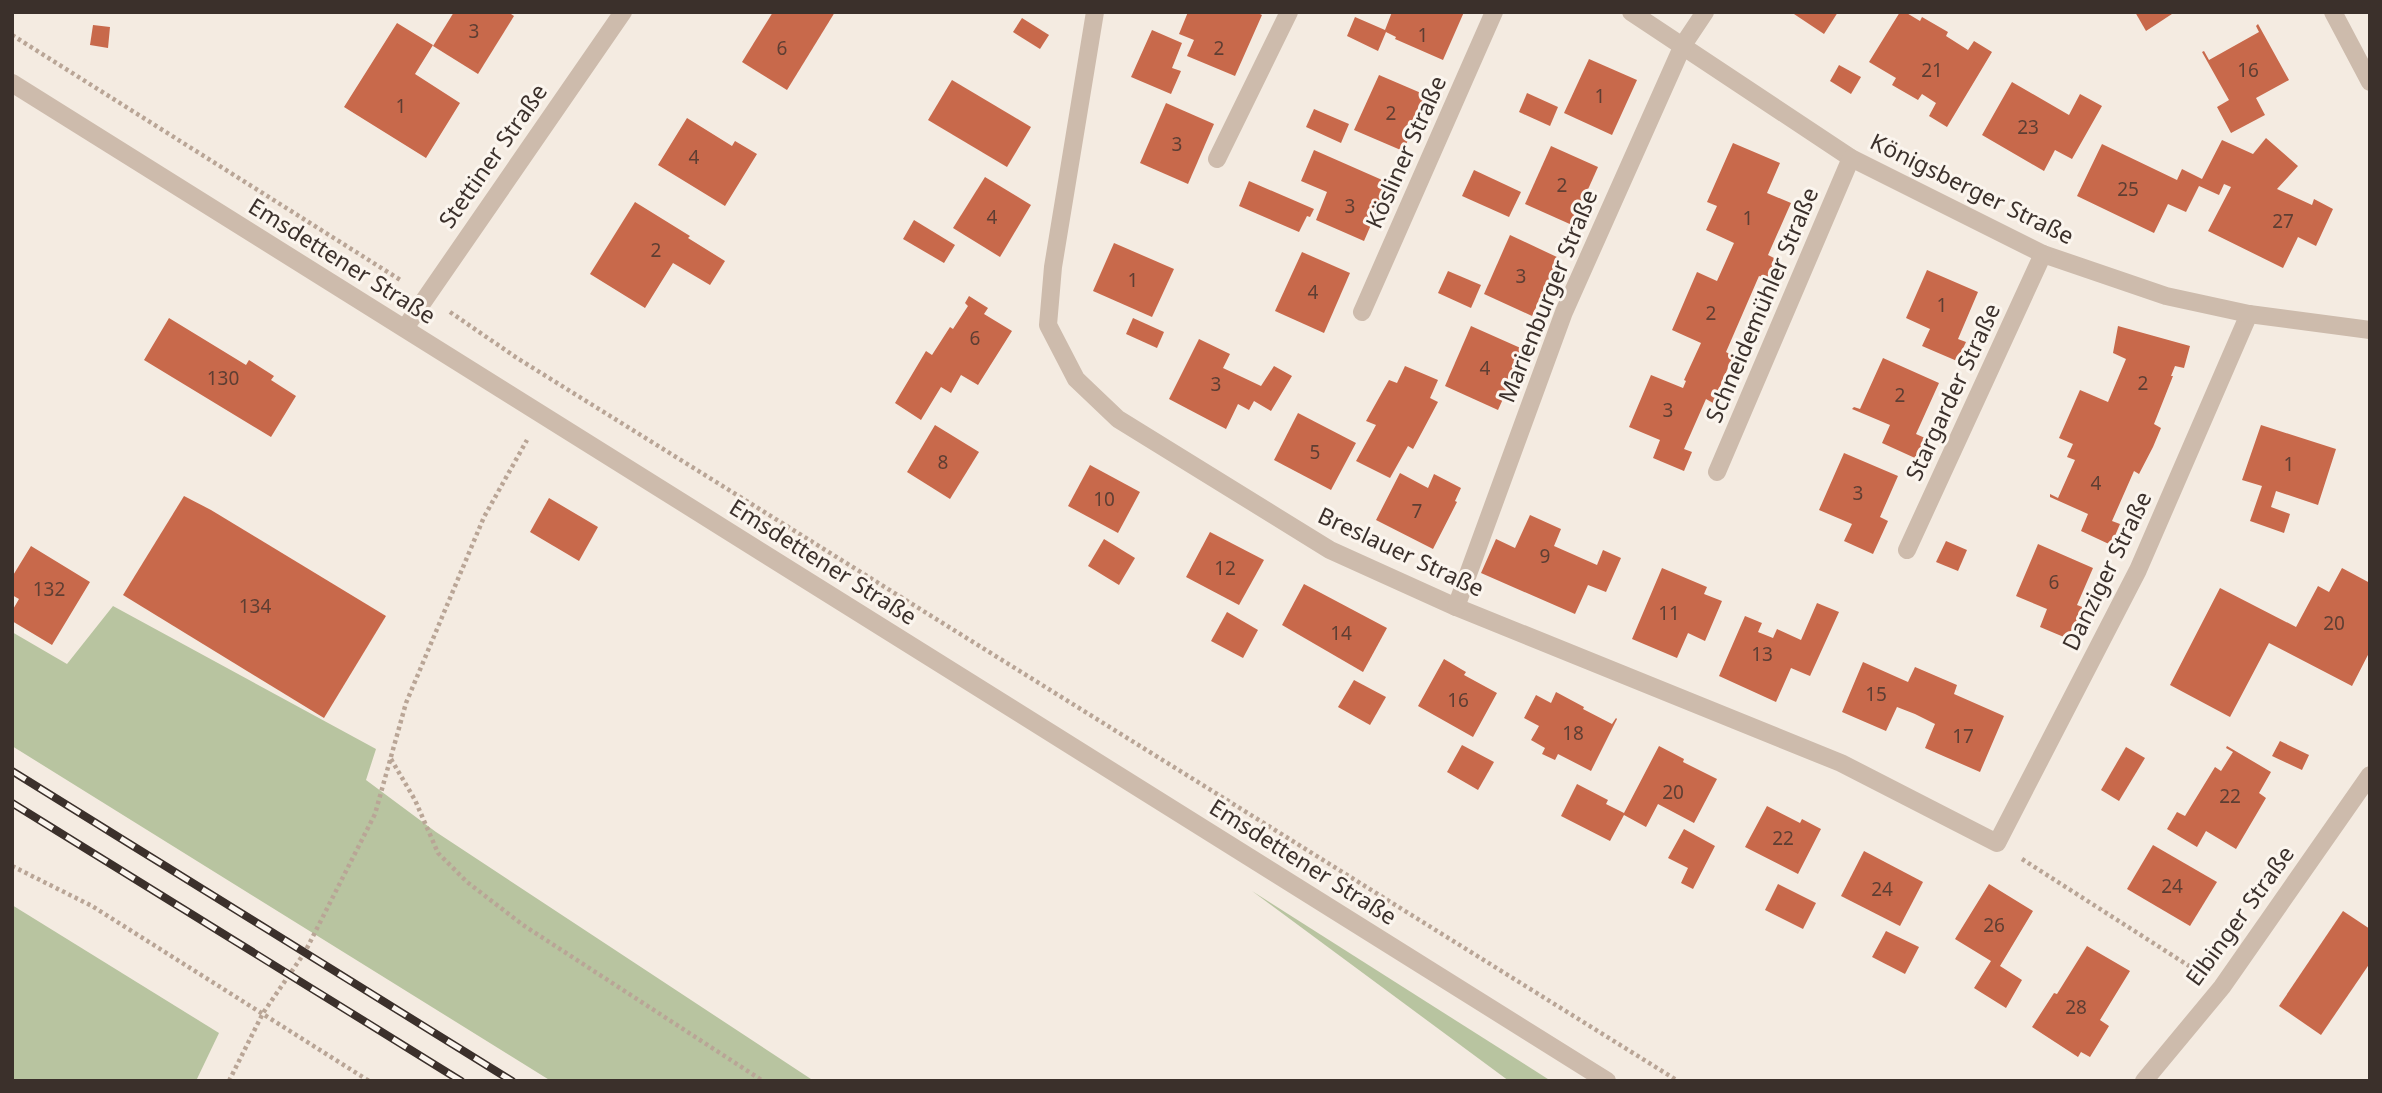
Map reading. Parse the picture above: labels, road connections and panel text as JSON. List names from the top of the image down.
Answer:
{
  "streets": {
    "street": [
      "Kösliner Straße",
      "Stettiner Straße",
      "Königsberger Straße",
      "Emsdettener Straße",
      "Marienburger Straße",
      "Schneidemühler Straße",
      "Stargarder Straße",
      "Breslauer Straße",
      "Danziger Straße",
      "Elbinger Straße"
    ]
  },
  "crossings": [
    ["Stettiner Straße", "Emsdettener Straße"],
    ["Königsberger Straße", "Marienburger Straße"],
    ["Königsberger Straße", "Schneidemühler Straße"],
    ["Königsberger Straße", "Stargarder Straße"],
    ["Königsberger Straße", "Danziger Straße"],
    ["Marienburger Straße", "Breslauer Straße"],
    ["Breslauer Straße", "Danziger Straße"]
  ],
  "house_numbers": [
    "3",
    "1",
    "6",
    "2",
    "21",
    "16",
    "1",
    "1",
    "2",
    "23",
    "3",
    "4",
    "2",
    "25",
    "3",
    "4",
    "1",
    "27",
    "2",
    "3",
    "1",
    "4",
    "1",
    "2",
    "6",
    "4",
    "130",
    "2",
    "3",
    "2",
    "3",
    "5",
    "8",
    "1",
    "4",
    "3",
    "10",
    "7",
    "9",
    "12",
    "6",
    "132",
    "134",
    "11",
    "20",
    "14",
    "13",
    "15",
    "16",
    "18",
    "17",
    "20",
    "22",
    "22",
    "24",
    "24",
    "26",
    "28"
  ]
}
